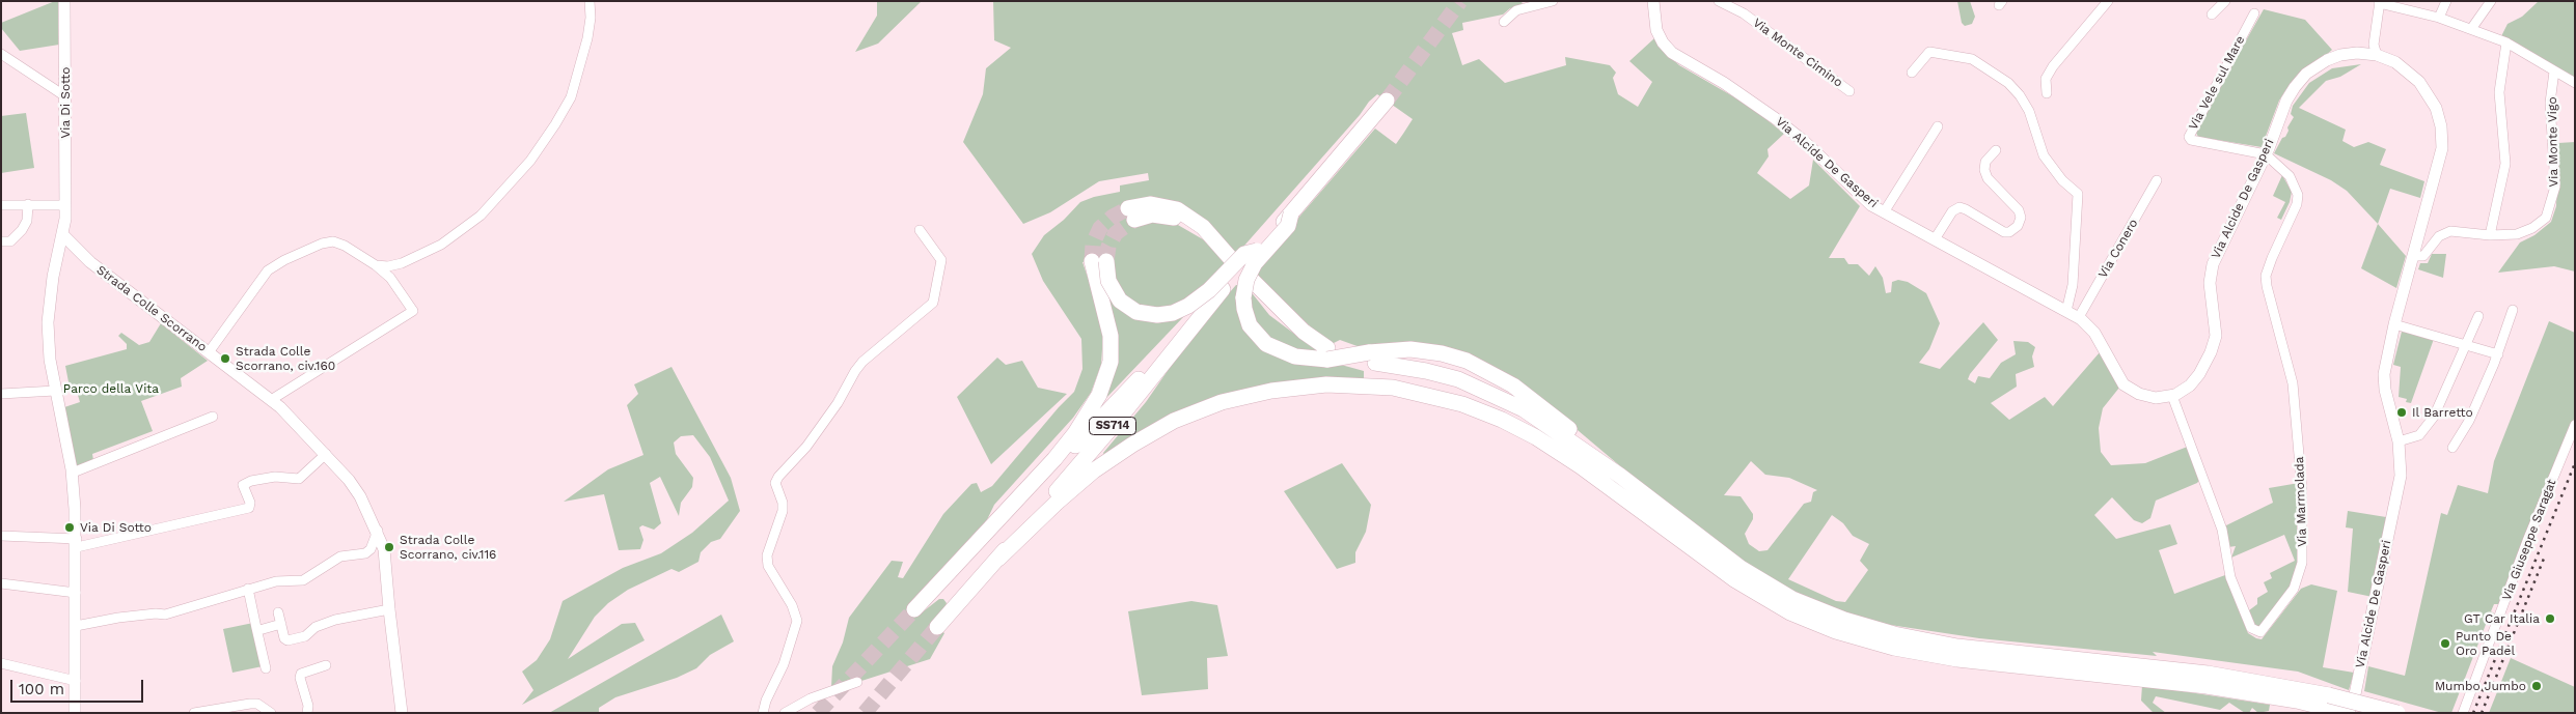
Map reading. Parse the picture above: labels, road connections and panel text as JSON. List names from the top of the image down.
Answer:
{
  "streets": {
    "highway": ["SS714"],
    "street": [
      "Via Monte Cimino",
      "Via Vele sul Mare",
      "Via Di Sotto",
      "Via Monte Vigo",
      "Via Alcide De Gasperi",
      "Via Conero",
      "Strada Colle Scorrano",
      "Via Marmolada",
      "Via Giuseppe Saragat"
    ]
  },
  "crossings": [
    ["Via Vele sul Mare", "Via Alcide De Gasperi"],
    ["Via Vele sul Mare", "Via Marmolada"],
    ["Via Di Sotto", "Strada Colle Scorrano"],
    ["Via Monte Vigo", "Via Alcide De Gasperi"],
    ["Via Alcide De Gasperi", "Via Conero"],
    ["Via Alcide De Gasperi", "Via Marmolada"]
  ],
  "parks": ["Parco della Vita"],
  "places": [
    "Strada Colle Scorrano, civ.160",
    "Il Barretto",
    "Via Di Sotto",
    "Strada Colle Scorrano, civ.116",
    "GT Car Italia",
    "Punto De Oro Padel",
    "Mumbo Jumbo"
  ],
  "scale_bar": "100 m"
}
